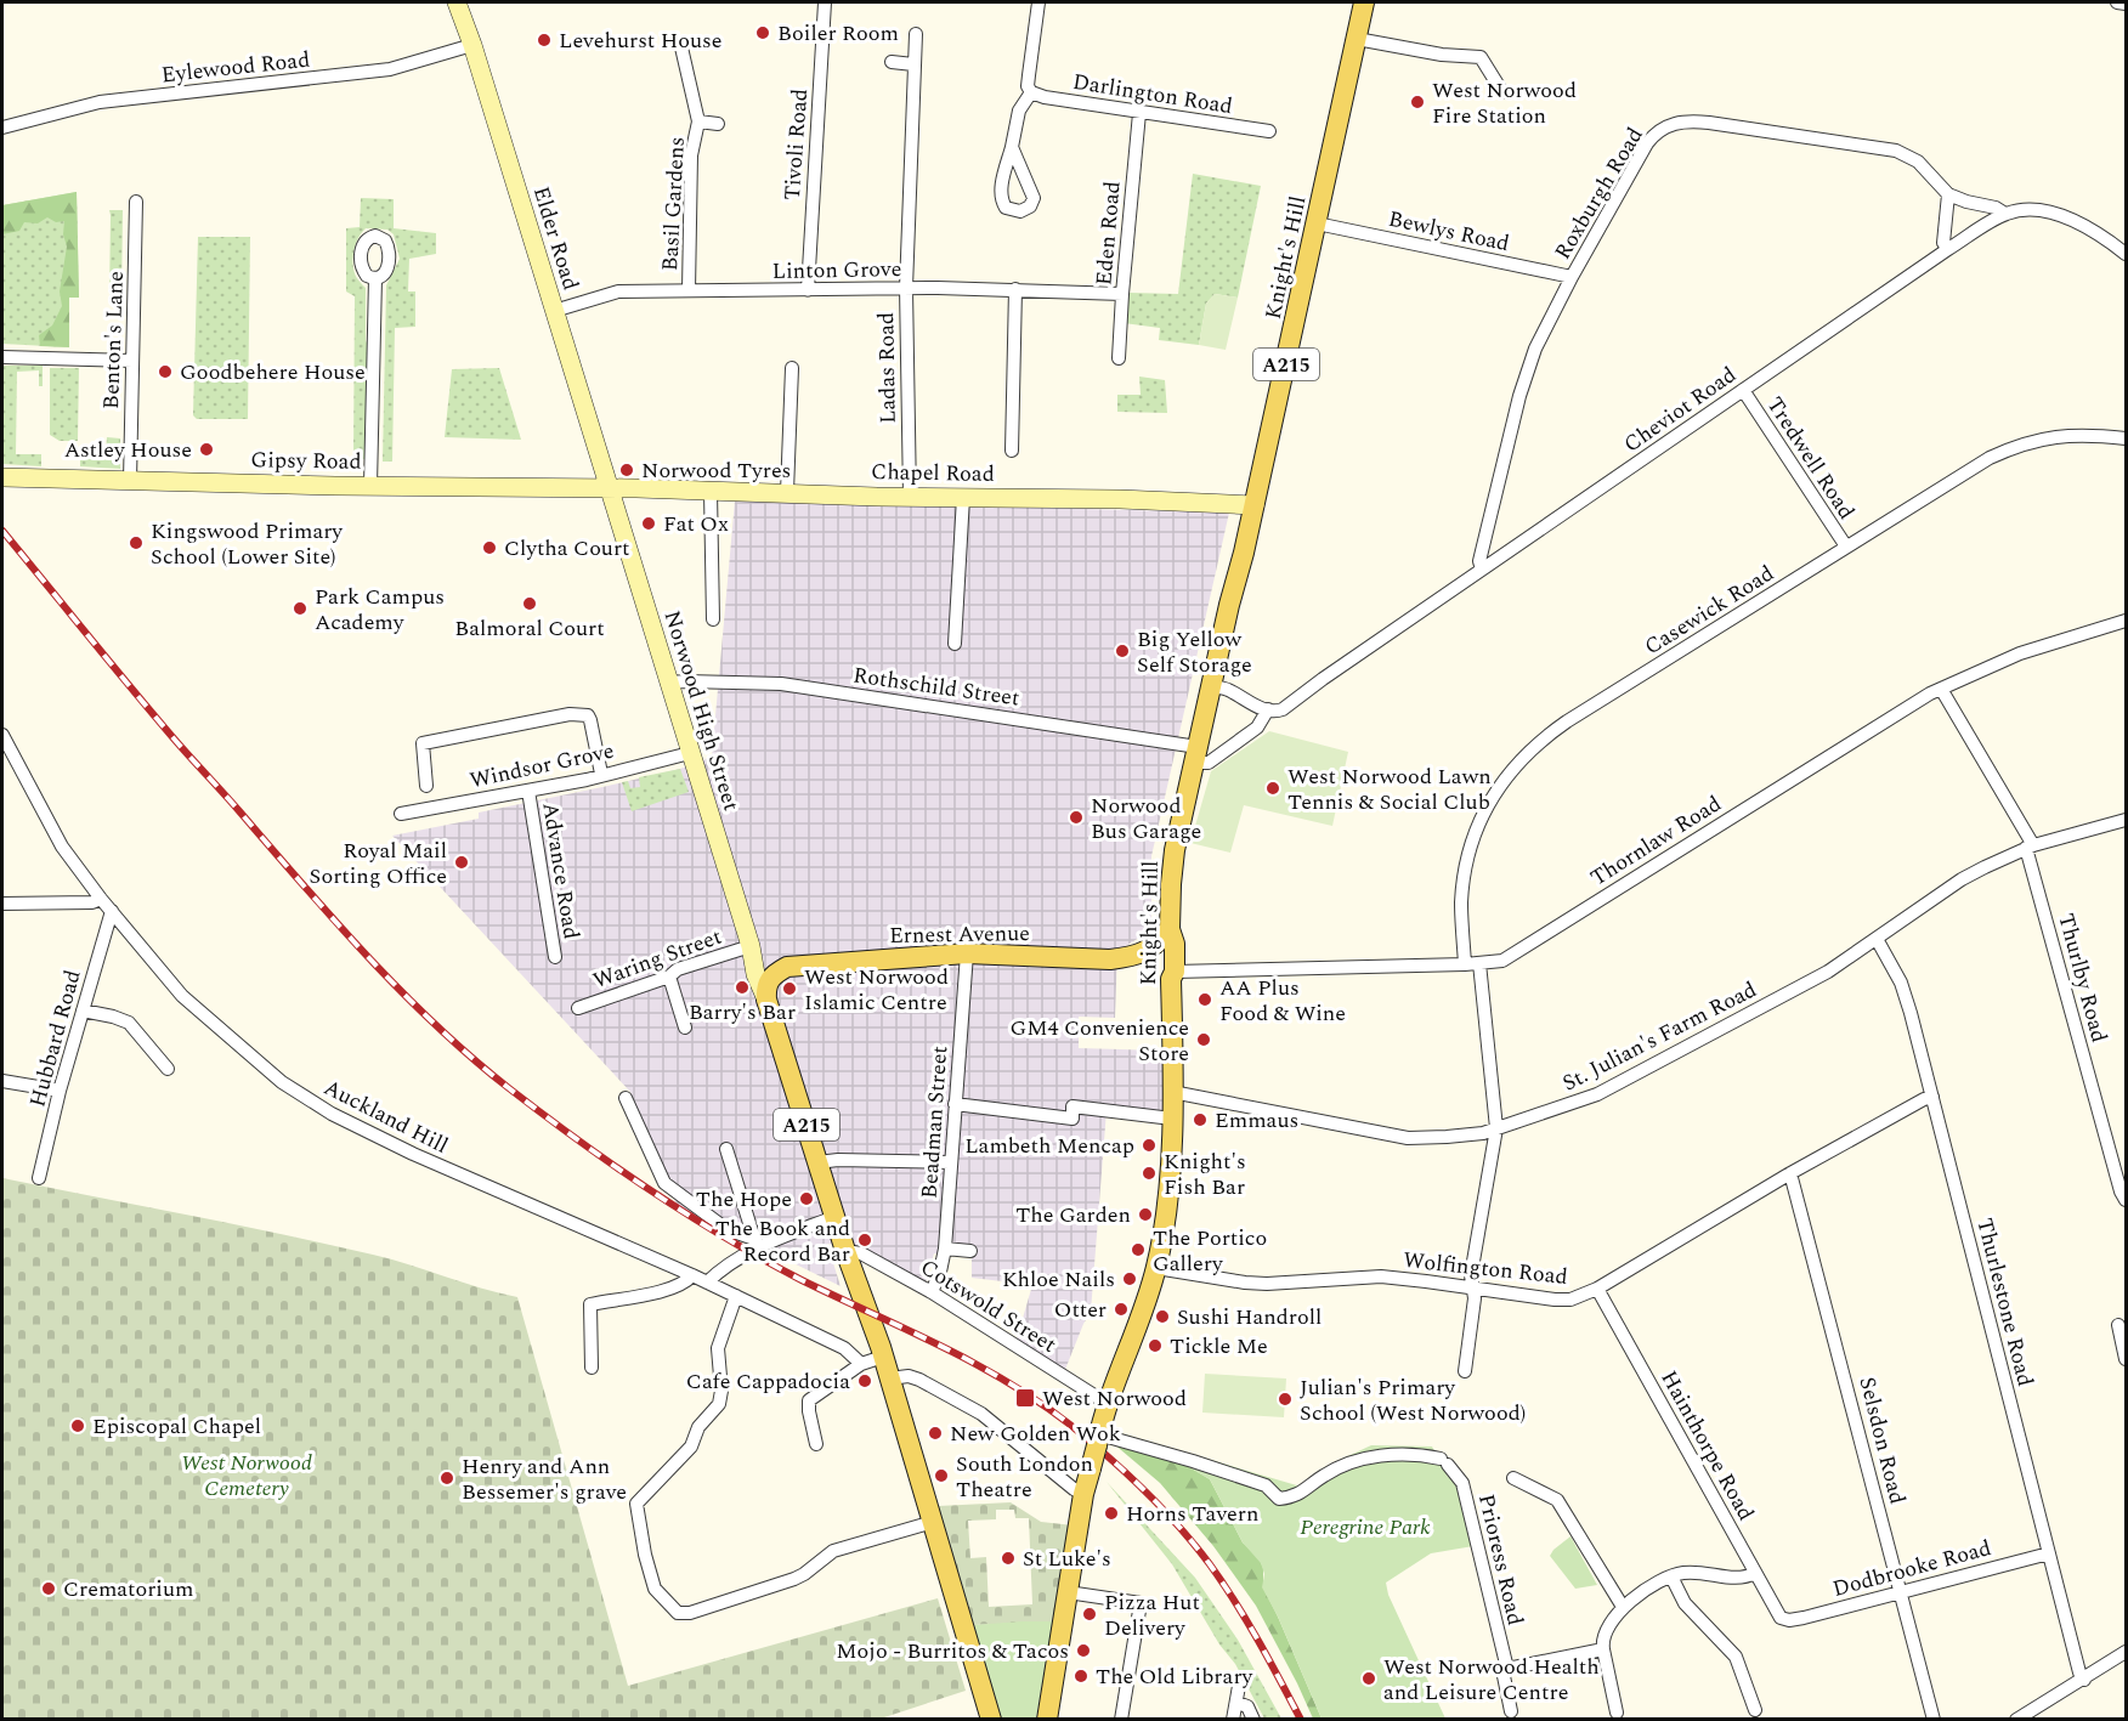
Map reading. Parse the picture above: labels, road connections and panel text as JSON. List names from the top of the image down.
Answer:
{
  "streets": {
    "main road": ["Knight's Hill", "A215", "Ernest Avenue"],
    "street": [
      "Eylewood Road",
      "Darlington Road",
      "Tivoli Road",
      "Roxburgh Road",
      "Basil Gardens",
      "Bewlys Road",
      "Eden Road",
      "Elder Road",
      "Linton Grove",
      "Benton's Lane",
      "Ladas Road",
      "Cheviot Road",
      "Tredwell Road",
      "Gipsy Road",
      "Chapel Road",
      "Casewick Road",
      "Rothschild Street",
      "Norwood High Street",
      "Windsor Grove",
      "Thornlaw Road",
      "Advance Road",
      "Waring Street",
      "Thurlby Road",
      "St. Julian's Farm Road",
      "Hubbard Road",
      "Auckland Hill",
      "Beadman Street",
      "Wolfington Road",
      "Thurlestone Road",
      "Cotswold Street",
      "Selsdon Road",
      "Hainthorpe Road",
      "Prioress Road",
      "Dodbrooke Road"
    ]
  },
  "crossings": [
    ["Eylewood Road", "Elder Road"],
    ["Darlington Road", "Eden Road"],
    ["Tivoli Road", "Linton Grove"],
    ["Roxburgh Road", "Bewlys Road"],
    ["Roxburgh Road", "Cheviot Road"],
    ["Basil Gardens", "Linton Grove"],
    ["Bewlys Road", "Knight's Hill"],
    ["Eden Road", "Linton Grove"],
    ["Elder Road", "Linton Grove"],
    ["Elder Road", "Gipsy Road"],
    ["Elder Road", "Chapel Road"],
    ["Elder Road", "Norwood High Street"],
    ["Knight's Hill", "Cheviot Road"],
    ["Knight's Hill", "Chapel Road"],
    ["Knight's Hill", "Rothschild Street"],
    ["Knight's Hill", "Thornlaw Road"],
    ["Knight's Hill", "Ernest Avenue"],
    ["Knight's Hill", "St. Julian's Farm Road"],
    ["Knight's Hill", "Wolfington Road"],
    ["Knight's Hill", "Cotswold Street"],
    ["Knight's Hill", "Prioress Road"],
    ["Linton Grove", "Ladas Road"],
    ["Benton's Lane", "Gipsy Road"],
    ["A215", "Norwood High Street"],
    ["A215", "Cotswold Street"],
    ["Ladas Road", "Chapel Road"],
    ["Cheviot Road", "Tredwell Road"],
    ["Cheviot Road", "Rothschild Street"],
    ["Tredwell Road", "Casewick Road"],
    ["Gipsy Road", "Chapel Road"],
    ["Gipsy Road", "Norwood High Street"],
    ["Chapel Road", "Norwood High Street"],
    ["Casewick Road", "Thornlaw Road"],
    ["Casewick Road", "St. Julian's Farm Road"],
    ["Casewick Road", "Wolfington Road"],
    ["Rothschild Street", "Norwood High Street"],
    ["Norwood High Street", "Windsor Grove"],
    ["Norwood High Street", "Waring Street"],
    ["Windsor Grove", "Advance Road"],
    ["Thornlaw Road", "Ernest Avenue"],
    ["Thornlaw Road", "Thurlby Road"],
    ["Ernest Avenue", "Beadman Street"],
    ["Thurlby Road", "St. Julian's Farm Road"],
    ["St. Julian's Farm Road", "Thurlestone Road"],
    ["Hubbard Road", "Auckland Hill"],
    ["Beadman Street", "Cotswold Street"],
    ["Wolfington Road", "Thurlestone Road"],
    ["Wolfington Road", "Selsdon Road"],
    ["Wolfington Road", "Hainthorpe Road"],
    ["Thurlestone Road", "Dodbrooke Road"],
    ["Selsdon Road", "Dodbrooke Road"],
    ["Hainthorpe Road", "Dodbrooke Road"]
  ],
  "parks": ["West Norwood Cemetery", "Peregrine Park"],
  "places": {
    "other": [
      "Boiler Room",
      "Levehurst House",
      "West Norwood Fire Station",
      "Goodbehere House",
      "Astley House",
      "Norwood Tyres",
      "Fat Ox",
      "Kingswood Primary School (Lower Site)",
      "Clytha Court",
      "Balmoral Court",
      "Park Campus Academy",
      "Big Yellow Self Storage",
      "West Norwood Lawn Tennis & Social Club",
      "Norwood Bus Garage",
      "Royal Mail Sorting Office",
      "Barry's Bar",
      "West Norwood Islamic Centre",
      "AA Plus Food & Wine",
      "GM4 Convenience Store",
      "Emmaus",
      "Lambeth Mencap",
      "Knight's Fish Bar",
      "The Hope",
      "The Garden",
      "The Book and Record Bar",
      "The Portico Gallery",
      "Khloe Nails",
      "Otter",
      "Sushi Handroll",
      "Tickle Me",
      "Cafe Cappadocia",
      "Julian's Primary School (West Norwood)",
      "Episcopal Chapel",
      "New Golden Wok",
      "South London Theatre",
      "Henry and Ann Bessemer's grave",
      "Horns Tavern",
      "St Luke's",
      "Crematorium",
      "Pizza Hut Delivery",
      "Mojo - Burritos & Tacos",
      "The Old Library",
      "West Norwood Health and Leisure Centre"
    ],
    "transit": ["West Norwood"]
  }
}
